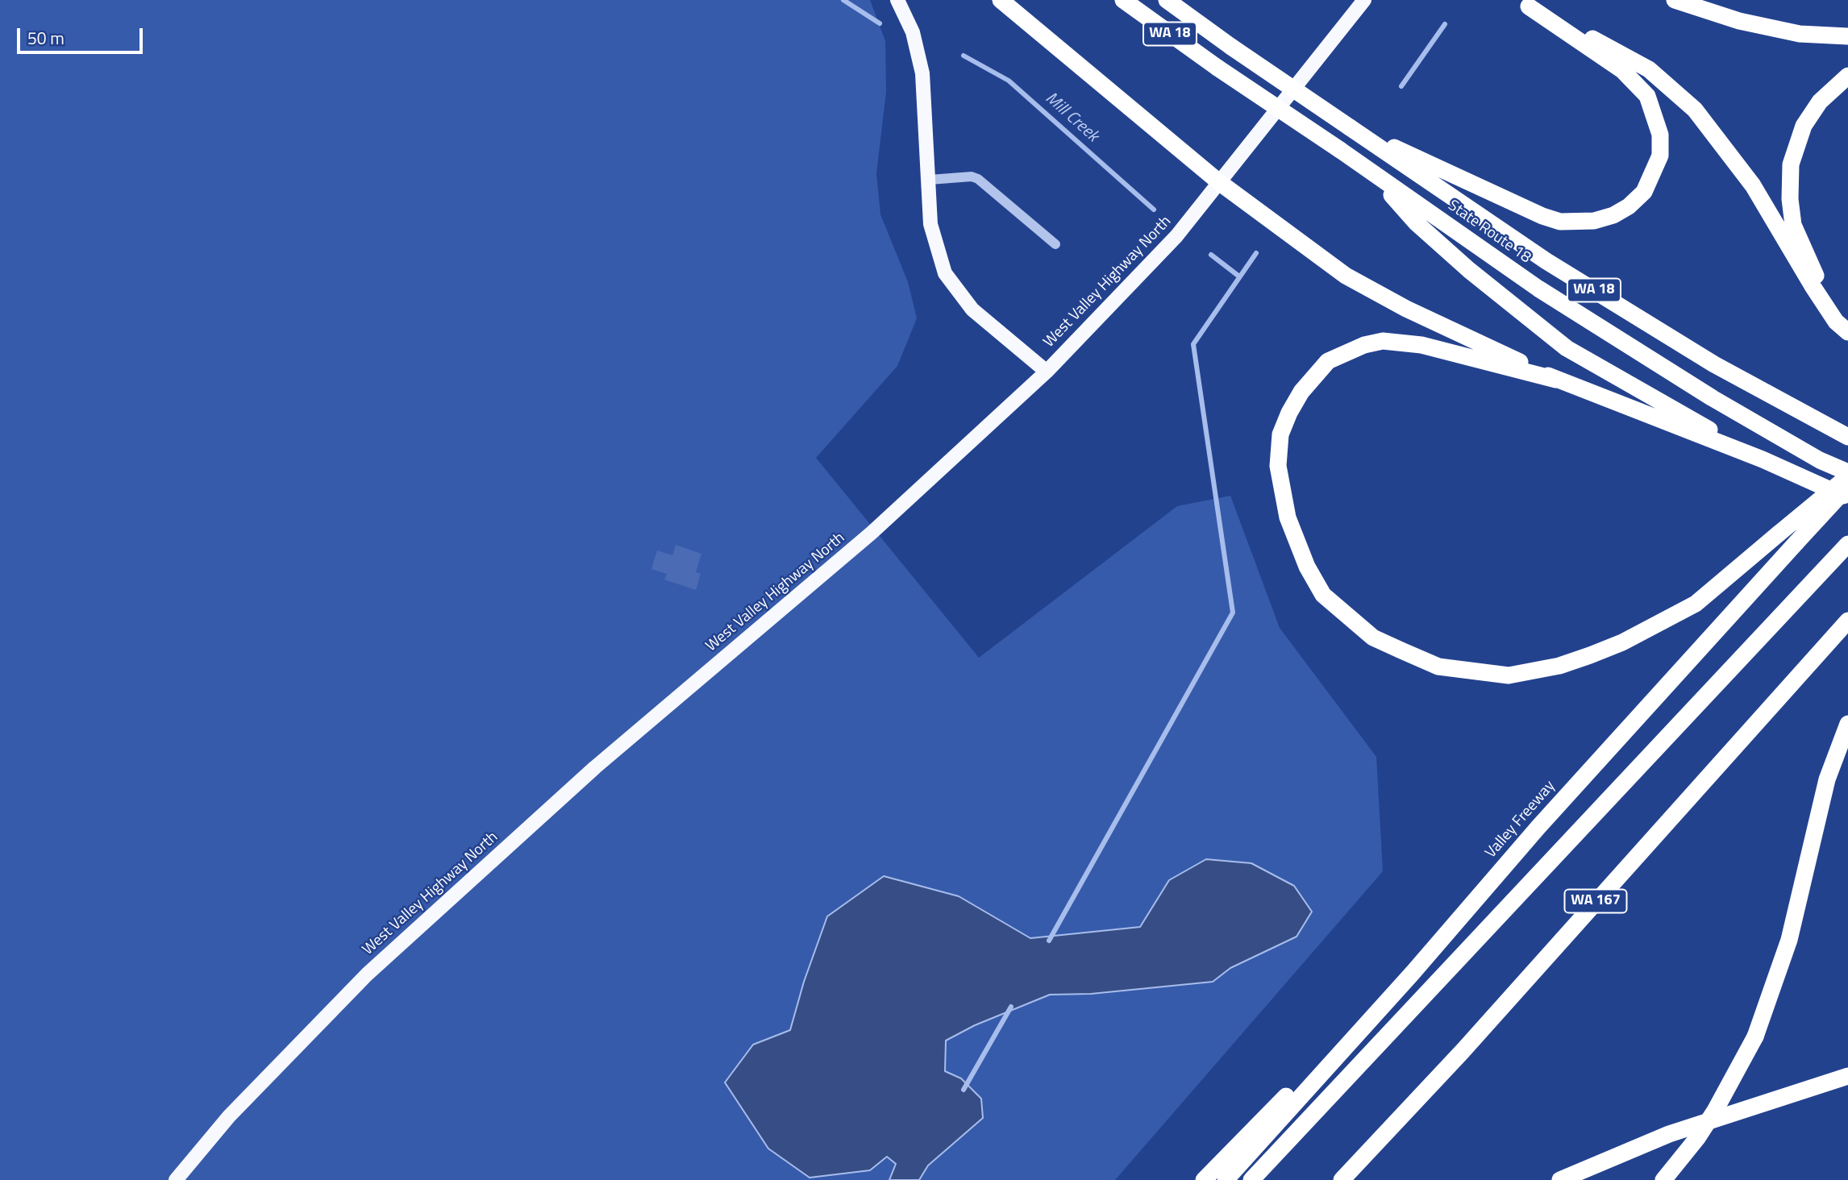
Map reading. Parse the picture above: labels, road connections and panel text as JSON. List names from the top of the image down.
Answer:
{
  "streets": {
    "highway": [
      "WA 18",
      "State Route 18",
      "Valley Freeway",
      "WA 167"
    ],
    "main road": ["West Valley Highway North"]
  },
  "water": ["Mill Creek"],
  "scale_bar": "50 m"
}
